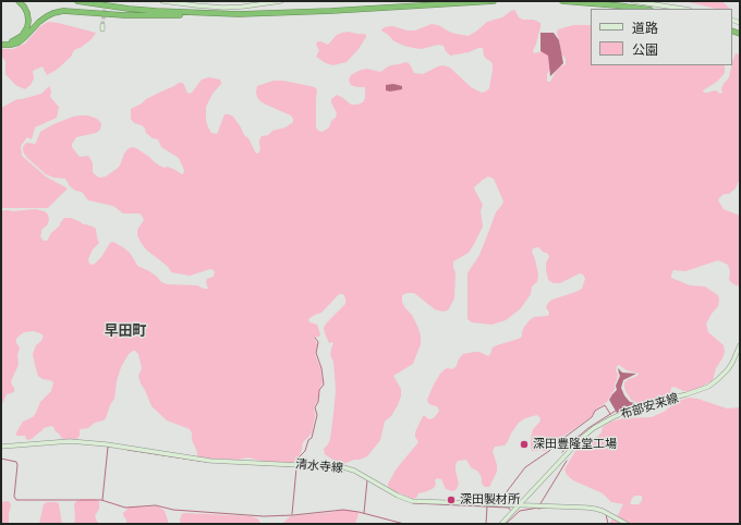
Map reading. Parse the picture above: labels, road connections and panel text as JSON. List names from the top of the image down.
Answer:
{
  "streets": {
    "main road": ["布部安来線", "清水寺線"]
  },
  "crossings": [
    ["布部安来線", "清水寺線"]
  ],
  "districts": ["早田町"],
  "places": ["深田豊隆堂工場", "深田製材所"],
  "legend": ["道路", "公園"]
}
